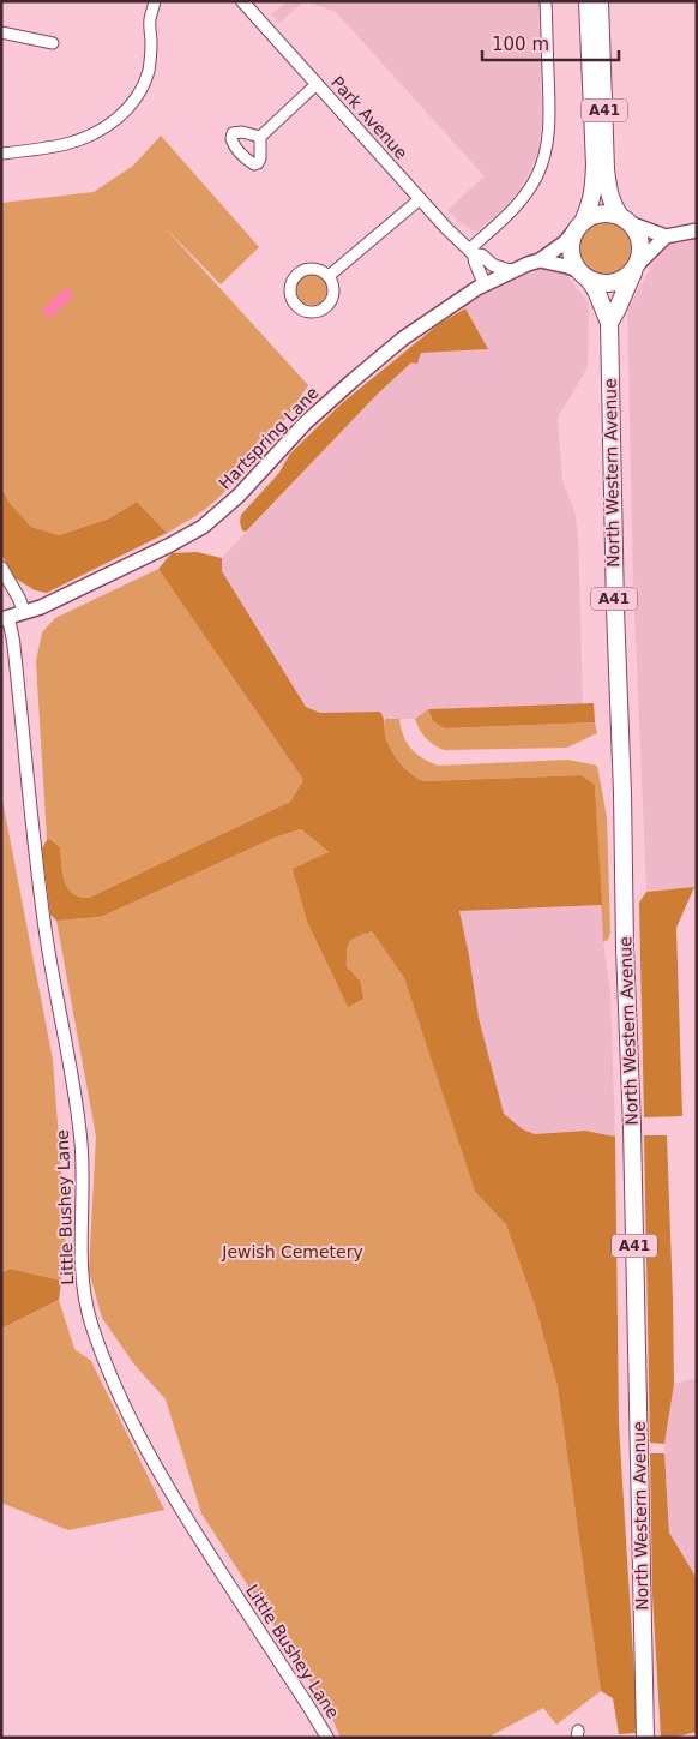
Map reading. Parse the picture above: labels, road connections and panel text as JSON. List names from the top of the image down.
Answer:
{
  "streets": {
    "highway": ["A41", "North Western Avenue"],
    "main road": ["Hartspring Lane"],
    "street": ["Park Avenue", "Little Bushey Lane"]
  },
  "crossings": [
    ["A41", "Hartspring Lane"],
    ["A41", "North Western Avenue"],
    ["Park Avenue", "Hartspring Lane"],
    ["Hartspring Lane", "North Western Avenue"],
    ["Hartspring Lane", "Little Bushey Lane"]
  ],
  "parks": ["Jewish Cemetery"],
  "scale_bar": "100 m"
}
